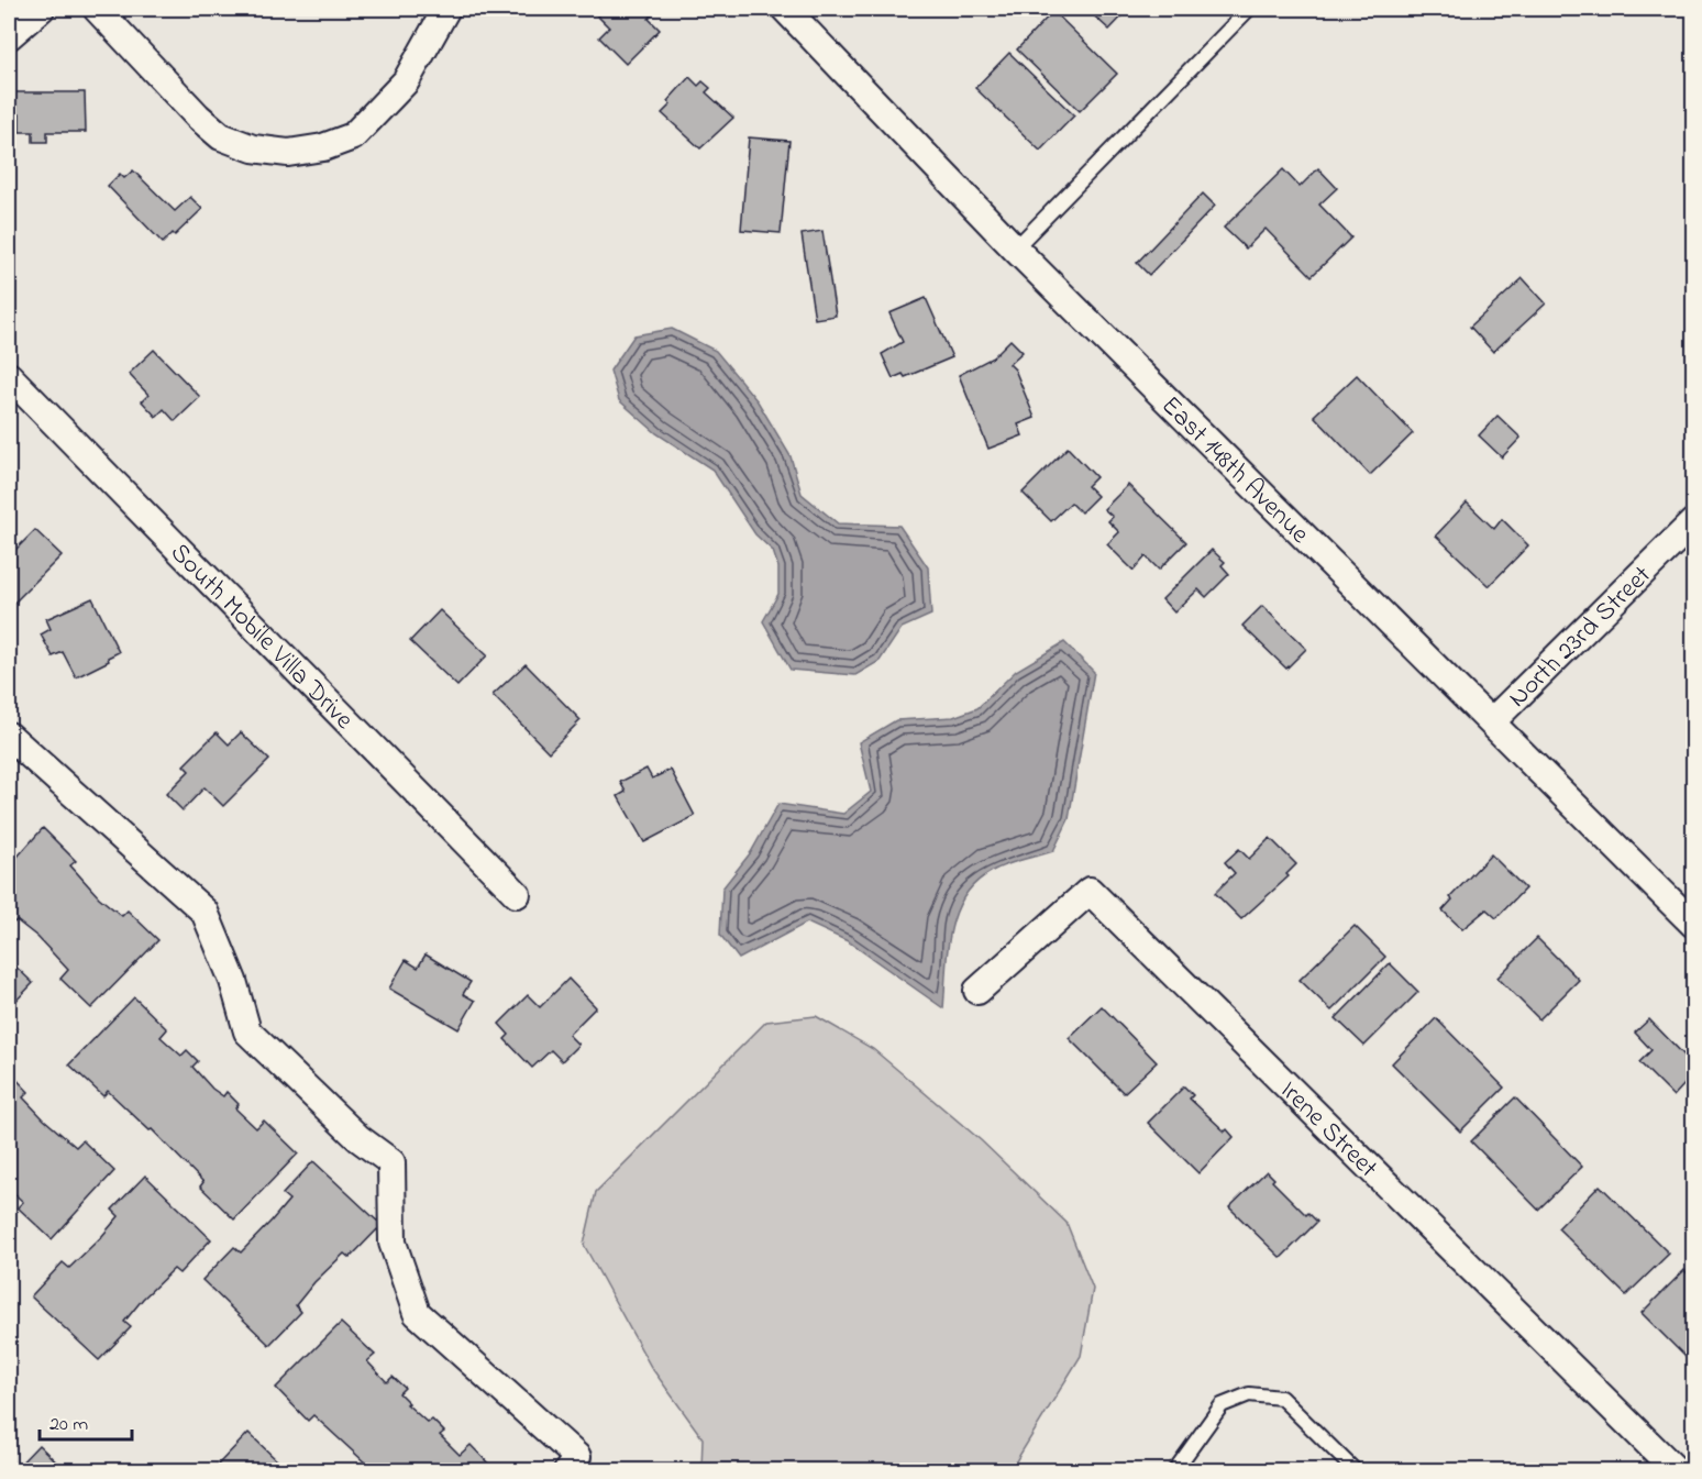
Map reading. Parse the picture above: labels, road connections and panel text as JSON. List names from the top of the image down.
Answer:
{
  "streets": {
    "street": [
      "East 148th Avenue",
      "South Mobile Villa Drive",
      "North 23rd Street",
      "Irene Street"
    ]
  },
  "crossings": [
    ["East 148th Avenue", "North 23rd Street"]
  ],
  "scale_bar": "20 m"
}
